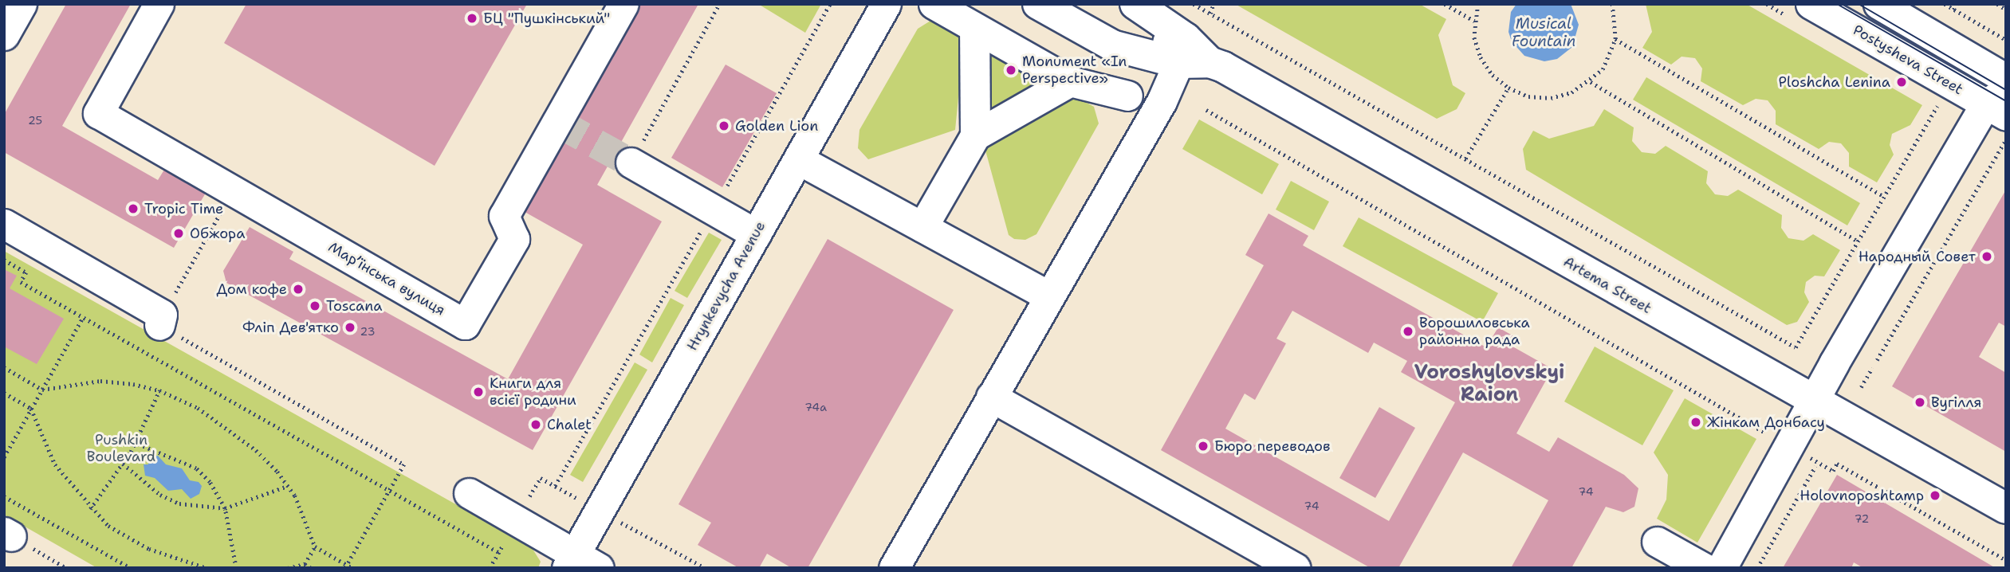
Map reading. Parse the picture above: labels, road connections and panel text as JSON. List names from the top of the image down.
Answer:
{
  "streets": {
    "main road": ["Artema Street"],
    "street": ["Postysheva Street", "Мар’їнська вулиця", "Hrynkevycha Avenue"]
  },
  "districts": ["Voroshylovskyi Raion"],
  "water": ["Musical Fountain"],
  "parks": ["Pushkin Boulevard"],
  "places": [
    "БЦ \"Пушкінський\"",
    "Monument «In Perspective»",
    "Ploshcha Lenina",
    "Golden Lion",
    "Tropic Time",
    "Обжора",
    "Народный Совет",
    "Дом кофе",
    "Toscana",
    "Фліп Дев'ятко",
    "Ворошиловська районна рада",
    "Книги для всієї родини",
    "Вугілля",
    "Жінкам Донбасу",
    "Chalet",
    "Бюро переводов",
    "Holovnoposhtamp"
  ],
  "house_numbers": [
    "25",
    "23",
    "74а",
    "74",
    "74",
    "72"
  ]
}
